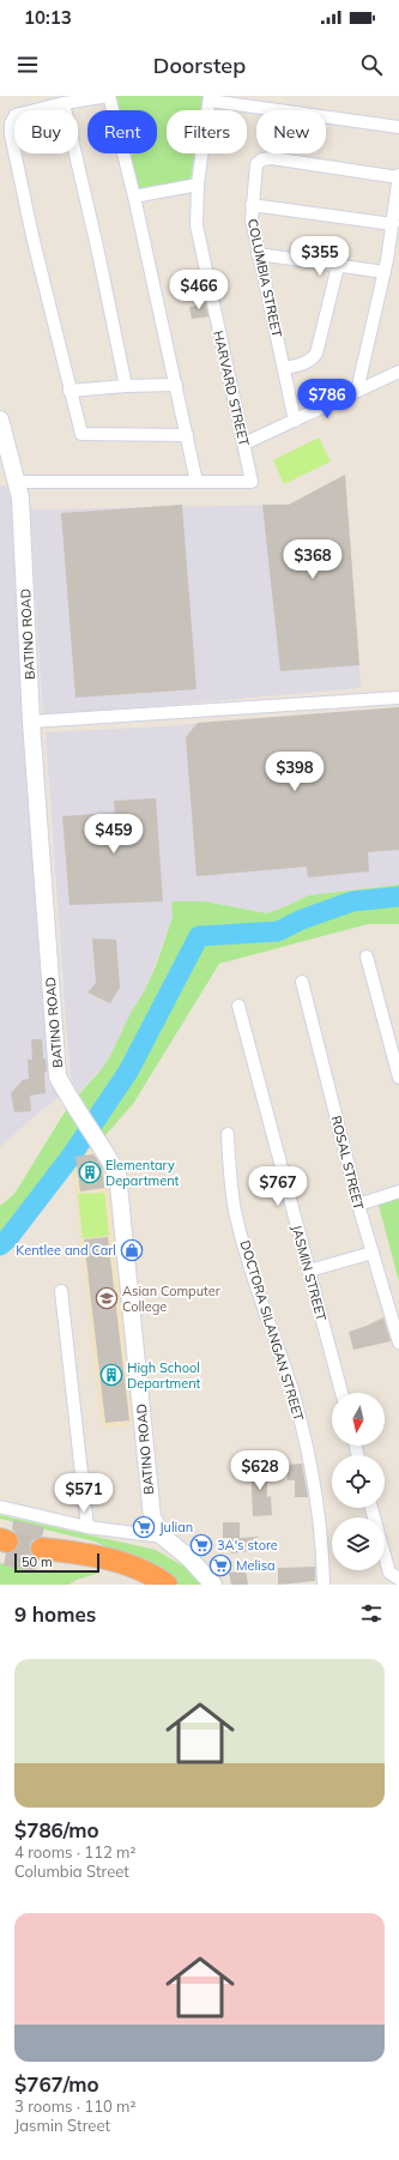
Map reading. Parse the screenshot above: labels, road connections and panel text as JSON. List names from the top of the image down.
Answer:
{
  "streets": {
    "main road": ["BATINO ROAD"],
    "street": [
      "COLUMBIA STREET",
      "HARVARD STREET",
      "ROSAL STREET",
      "JASMIN STREET",
      "DOCTORA SILANGAN STREET"
    ]
  },
  "places": {
    "building": ["Elementary Department", "High School Department"],
    "shop": ["Kentlee and Carl"],
    "school or university": ["Asian Computer College"],
    "supermarket": ["Julian", "3A's store", "Melisa"]
  },
  "scale_bar": "50 m",
  "north": "bottom",
  "page": {
    "status": "10:13",
    "header": "Doorstep",
    "chip": [
      "Buy",
      "Rent",
      "Filters",
      "New"
    ],
    "price": [
      "$355",
      "$466",
      "$786",
      "$368",
      "$398",
      "$459",
      "$767",
      "$628",
      "$571"
    ],
    "scale": "50 m",
    "heading": "9 homes",
    "list": [
      {
        "name": "$786/mo",
        "note": "4 rooms · 112 m² · Columbia Street"
      },
      {
        "name": "$767/mo",
        "note": "3 rooms · 110 m² · Jasmin Street"
      }
    ]
  }
}
